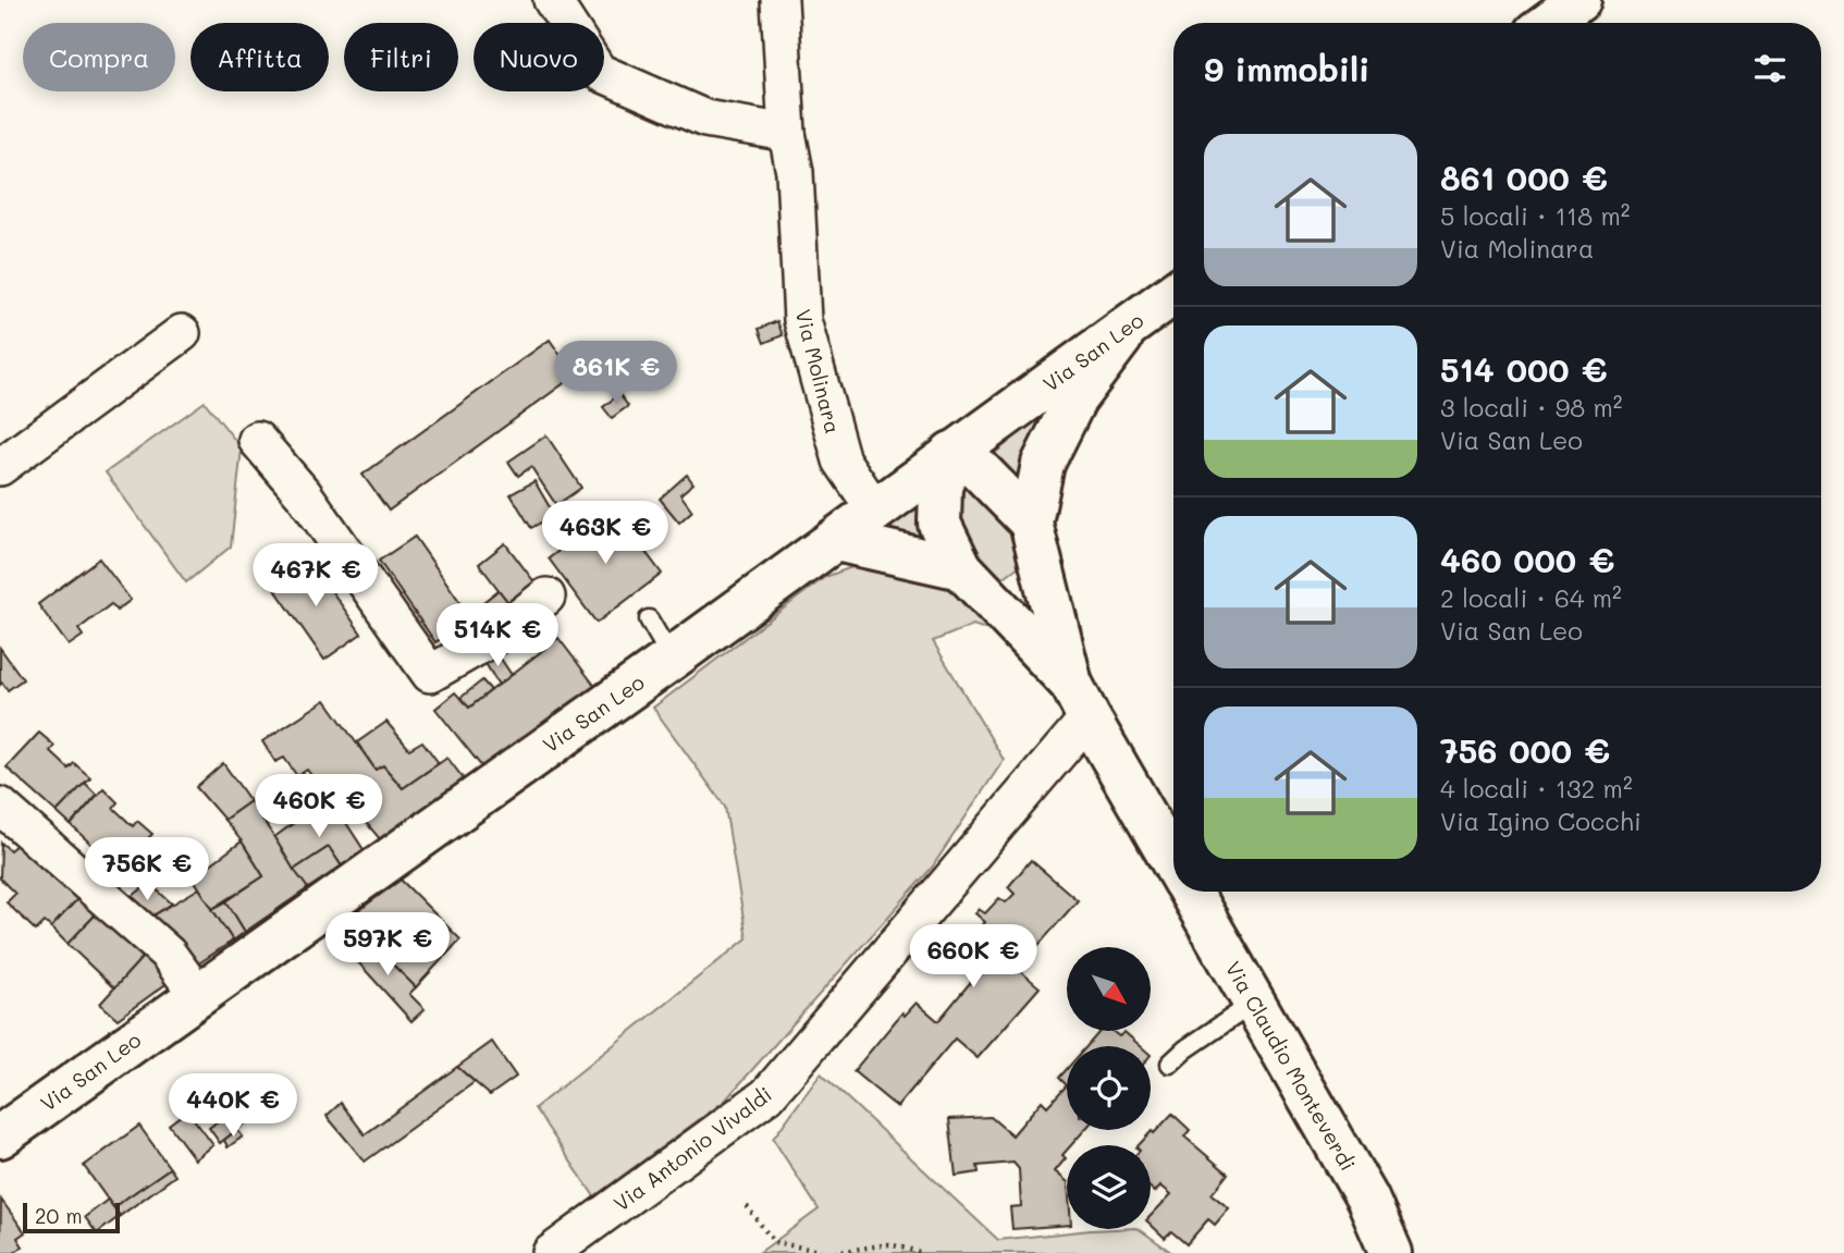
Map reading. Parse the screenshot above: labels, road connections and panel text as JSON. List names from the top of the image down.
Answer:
{
  "streets": {
    "street": [
      "Via San Leo",
      "Via Molinara",
      "Via Claudio Monteverdi",
      "Via Antonio Vivaldi"
    ]
  },
  "crossings": [
    ["Via San Leo", "Via Molinara"],
    ["Via Claudio Monteverdi", "Via Antonio Vivaldi"]
  ],
  "scale_bar": "20 m",
  "north": "bottom right",
  "page": {
    "chip": [
      "Compra",
      "Affitta",
      "Filtri",
      "Nuovo"
    ],
    "heading": "9 immobili",
    "list": [
      {
        "name": "861 000 €",
        "note": "5 locali · 118 m² · Via Molinara"
      },
      {
        "name": "514 000 €",
        "note": "3 locali · 98 m² · Via San Leo"
      },
      {
        "name": "460 000 €",
        "note": "2 locali · 64 m² · Via San Leo"
      },
      {
        "name": "756 000 €",
        "note": "4 locali · 132 m² · Via Igino Cocchi"
      }
    ],
    "price": [
      "861K €",
      "463K €",
      "467K €",
      "514K €",
      "460K €",
      "756K €",
      "597K €",
      "660K €",
      "440K €"
    ],
    "scale": "20 m"
  }
}
